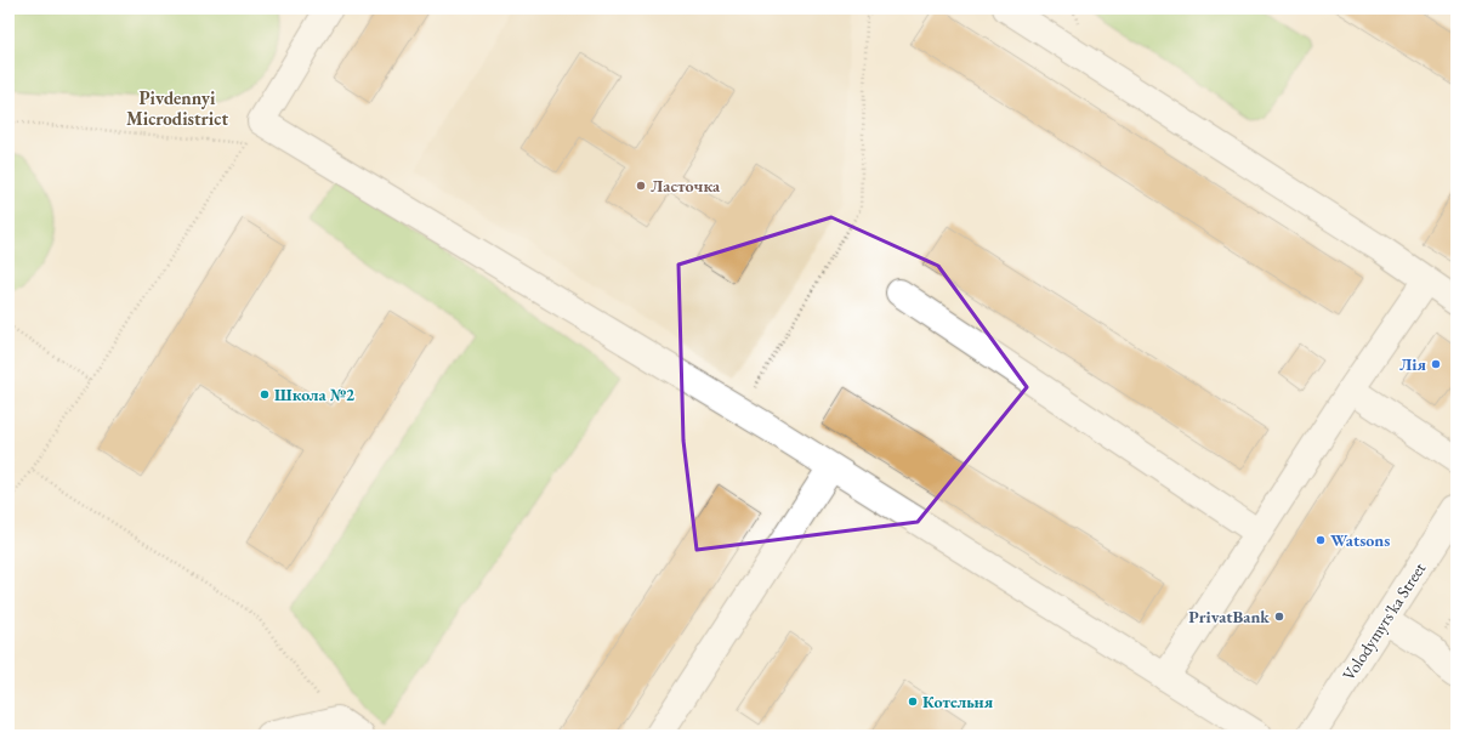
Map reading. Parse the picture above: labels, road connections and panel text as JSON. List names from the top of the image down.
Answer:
{
  "streets": {
    "street": ["Volodymyrs'ka Street"]
  },
  "districts": ["Pivdennyi Microdistrict"],
  "places": [
    "Ласточка",
    "Лія",
    "Школа №2",
    "Watsons",
    "PrivatBank",
    "Котельня"
  ]
}
